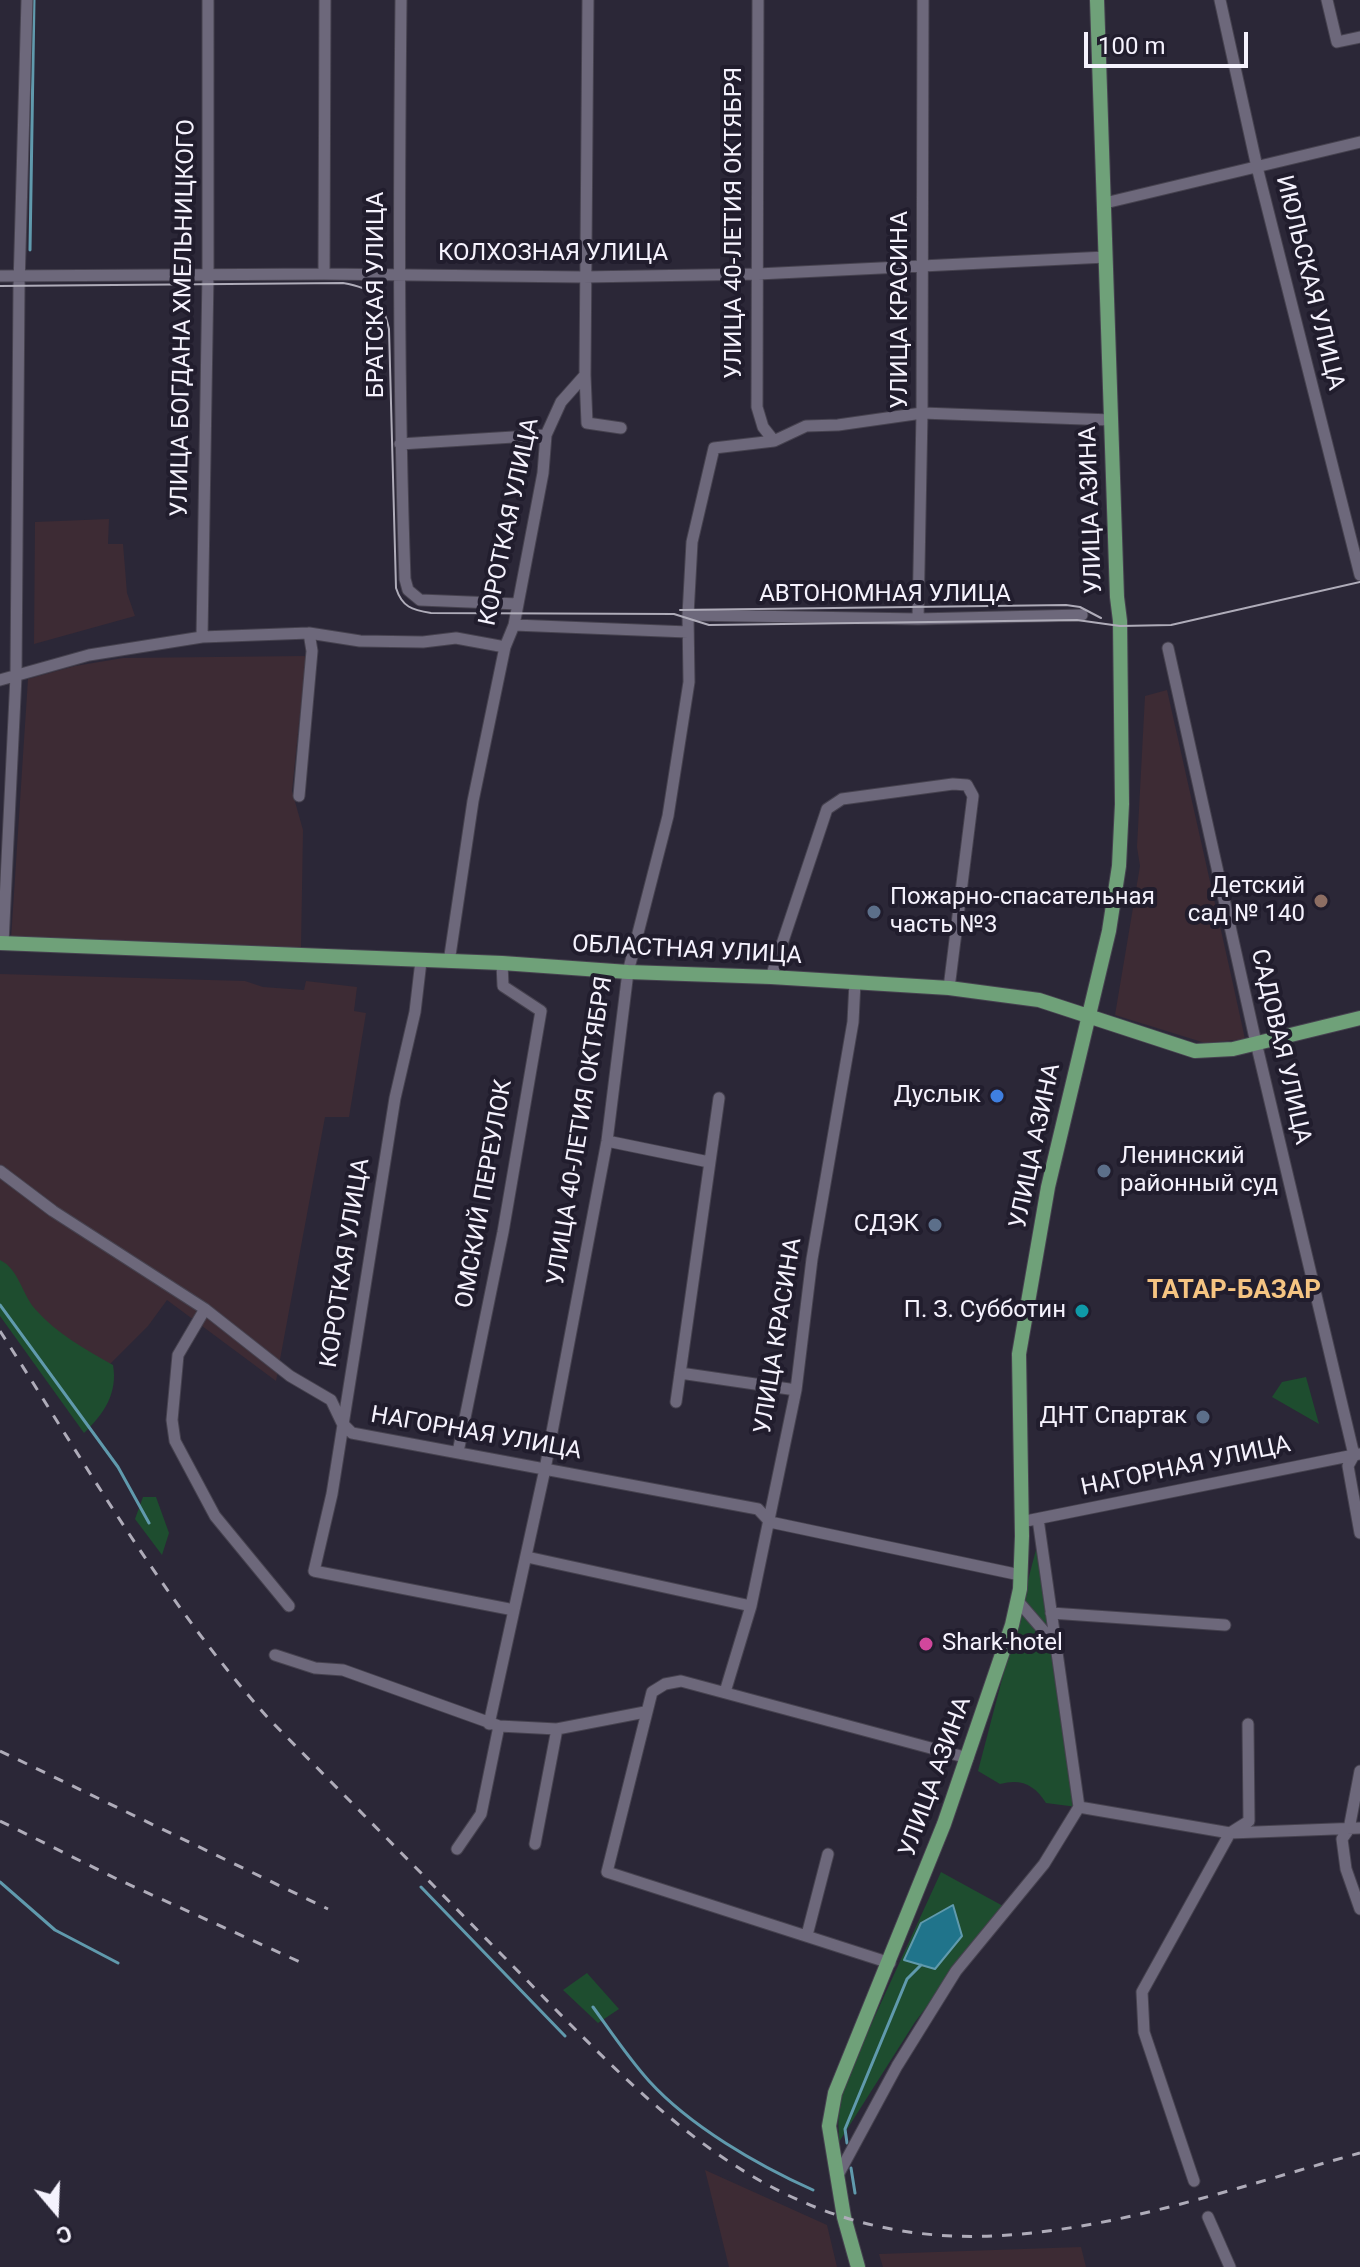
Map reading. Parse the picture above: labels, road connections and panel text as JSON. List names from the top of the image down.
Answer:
{
  "streets": {
    "main road": ["УЛИЦА АЗИНА", "ОБЛАСТНАЯ УЛИЦА"],
    "street": [
      "УЛИЦА 40-ЛЕТИЯ ОКТЯБРЯ",
      "КОЛХОЗНАЯ УЛИЦА",
      "ИЮЛЬСКАЯ УЛИЦА",
      "БРАТСКАЯ УЛИЦА",
      "УЛИЦА КРАСИНА",
      "УЛИЦА БОГДАНА ХМЕЛЬНИЦКОГО",
      "КОРОТКАЯ УЛИЦА",
      "АВТОНОМНАЯ УЛИЦА",
      "САДОВАЯ УЛИЦА",
      "ОМСКИЙ ПЕРЕУЛОК",
      "НАГОРНАЯ УЛИЦА"
    ]
  },
  "crossings": [
    ["УЛИЦА 40-ЛЕТИЯ ОКТЯБРЯ", "КОЛХОЗНАЯ УЛИЦА"],
    ["УЛИЦА 40-ЛЕТИЯ ОКТЯБРЯ", "КОРОТКАЯ УЛИЦА"],
    ["УЛИЦА 40-ЛЕТИЯ ОКТЯБРЯ", "АВТОНОМНАЯ УЛИЦА"],
    ["УЛИЦА 40-ЛЕТИЯ ОКТЯБРЯ", "ОБЛАСТНАЯ УЛИЦА"],
    ["УЛИЦА 40-ЛЕТИЯ ОКТЯБРЯ", "НАГОРНАЯ УЛИЦА"],
    ["КОЛХОЗНАЯ УЛИЦА", "БРАТСКАЯ УЛИЦА"],
    ["КОЛХОЗНАЯ УЛИЦА", "УЛИЦА КРАСИНА"],
    ["КОЛХОЗНАЯ УЛИЦА", "УЛИЦА БОГДАНА ХМЕЛЬНИЦКОГО"],
    ["КОЛХОЗНАЯ УЛИЦА", "УЛИЦА АЗИНА"],
    ["БРАТСКАЯ УЛИЦА", "КОРОТКАЯ УЛИЦА"],
    ["УЛИЦА КРАСИНА", "АВТОНОМНАЯ УЛИЦА"],
    ["УЛИЦА КРАСИНА", "ОБЛАСТНАЯ УЛИЦА"],
    ["УЛИЦА КРАСИНА", "НАГОРНАЯ УЛИЦА"],
    ["УЛИЦА АЗИНА", "ОБЛАСТНАЯ УЛИЦА"],
    ["УЛИЦА АЗИНА", "НАГОРНАЯ УЛИЦА"],
    ["КОРОТКАЯ УЛИЦА", "ОБЛАСТНАЯ УЛИЦА"],
    ["КОРОТКАЯ УЛИЦА", "НАГОРНАЯ УЛИЦА"],
    ["ОБЛАСТНАЯ УЛИЦА", "САДОВАЯ УЛИЦА"],
    ["ОБЛАСТНАЯ УЛИЦА", "ОМСКИЙ ПЕРЕУЛОК"],
    ["САДОВАЯ УЛИЦА", "НАГОРНАЯ УЛИЦА"],
    ["ОМСКИЙ ПЕРЕУЛОК", "НАГОРНАЯ УЛИЦА"]
  ],
  "districts": ["ТАТАР-БАЗАР"],
  "places": [
    "Детский сад № 140",
    "Пожарно-спасательная часть №3",
    "Дуслык",
    "Ленинский районный суд",
    "СДЭК",
    "П. З. Субботин",
    "ДНТ Спартак",
    "Shark-hotel"
  ],
  "scale_bar": "100 m",
  "north": "bottom"
}
